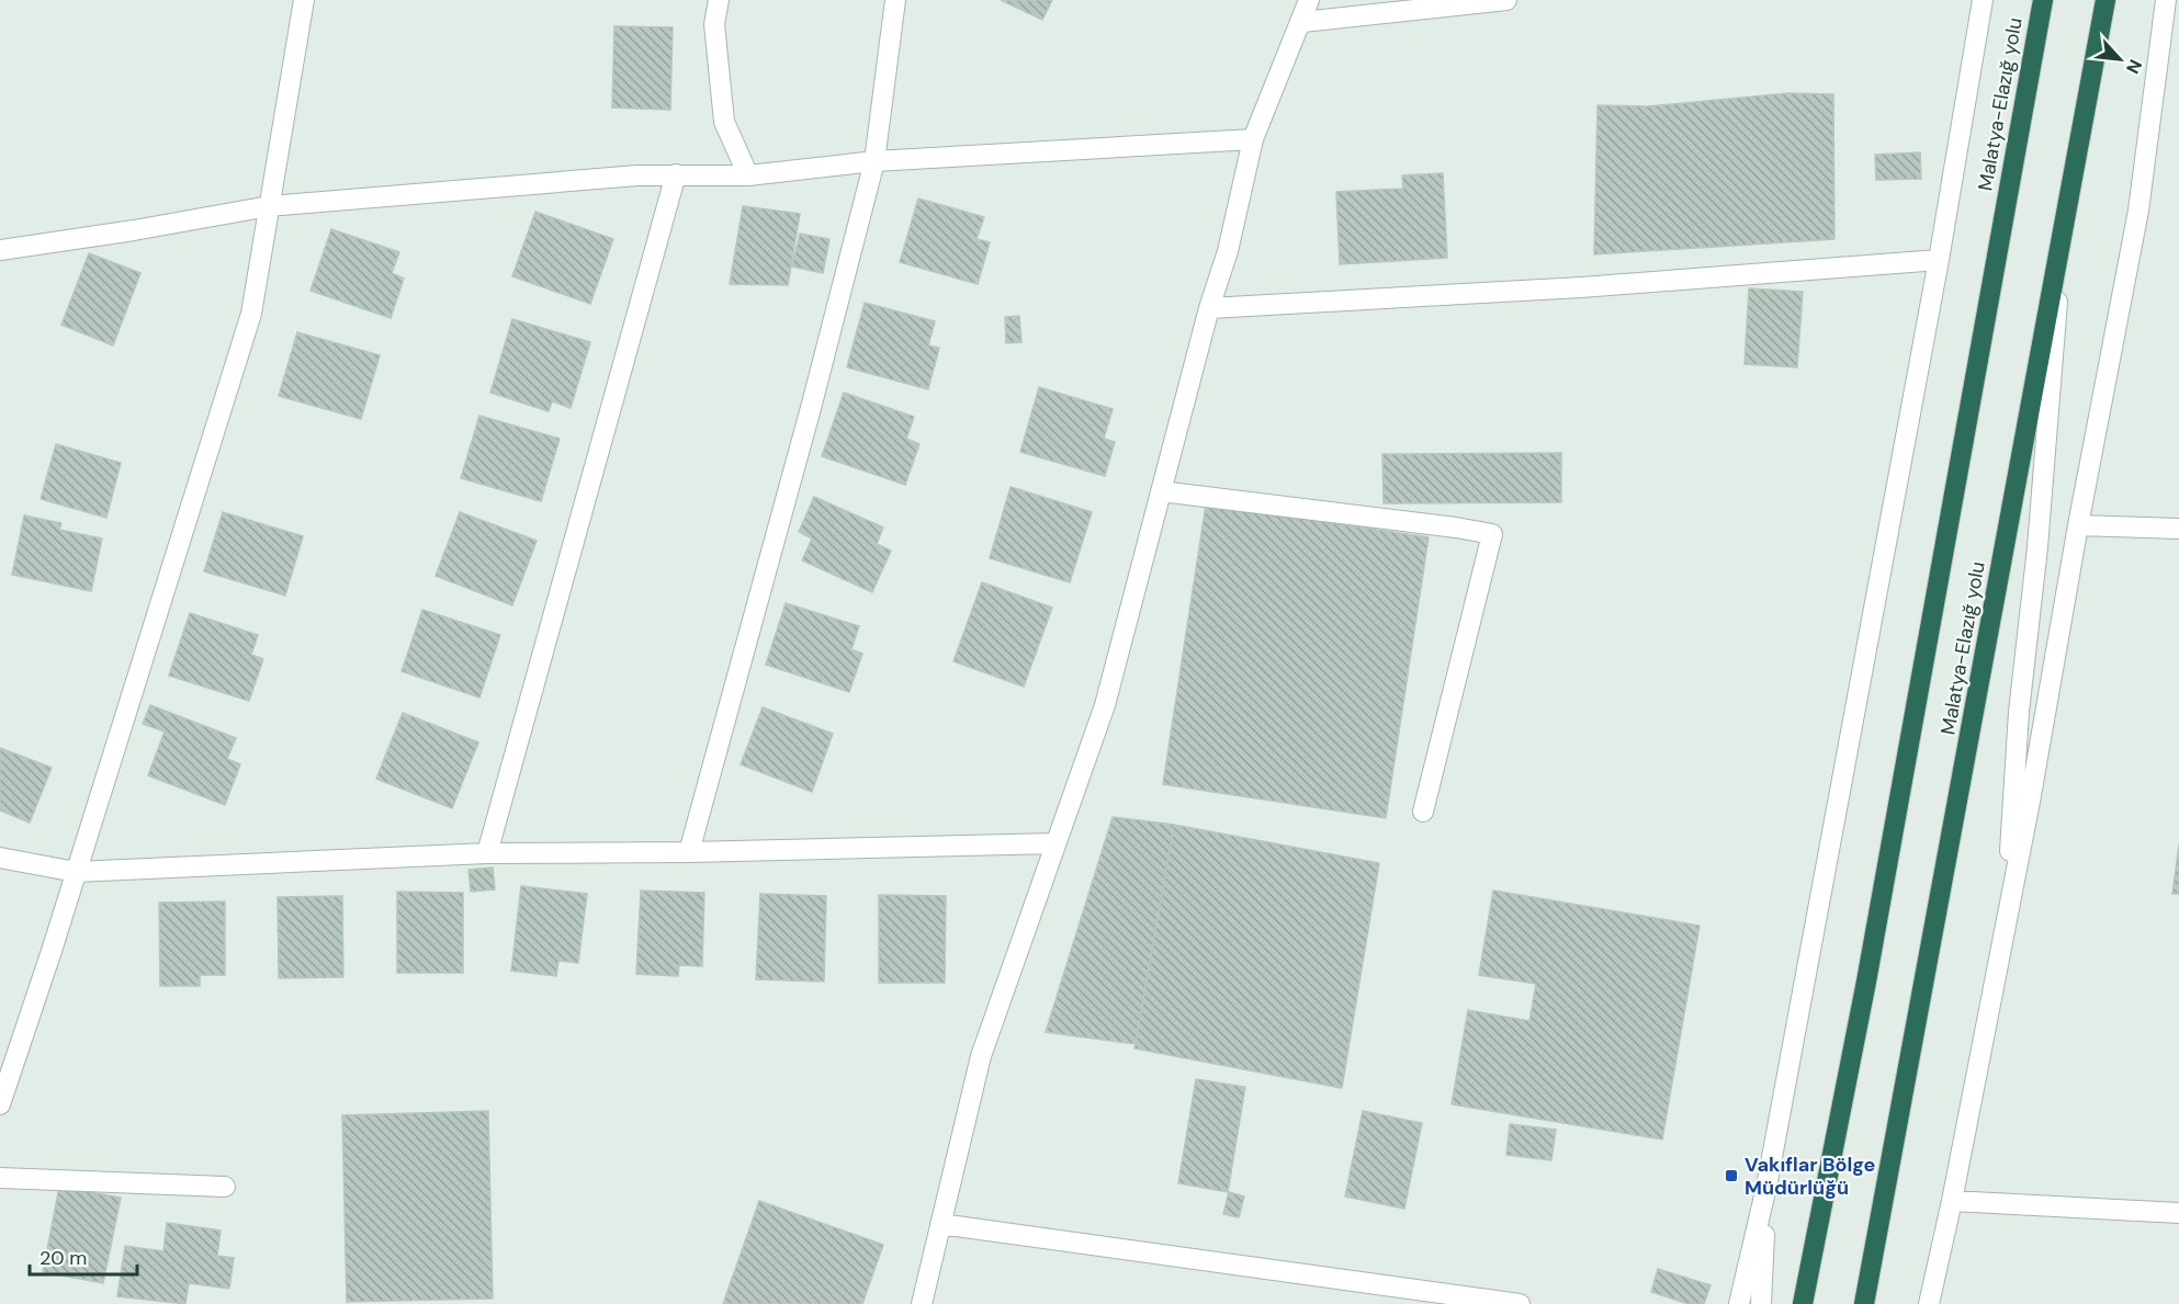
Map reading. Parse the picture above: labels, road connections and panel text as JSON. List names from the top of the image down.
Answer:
{
  "streets": {
    "highway": ["Malatya-Elazığ yolu"]
  },
  "places": {
    "transit": ["Vakıflar Bölge Müdürlüğü"]
  },
  "scale_bar": "20 m",
  "north": "bottom right"
}
